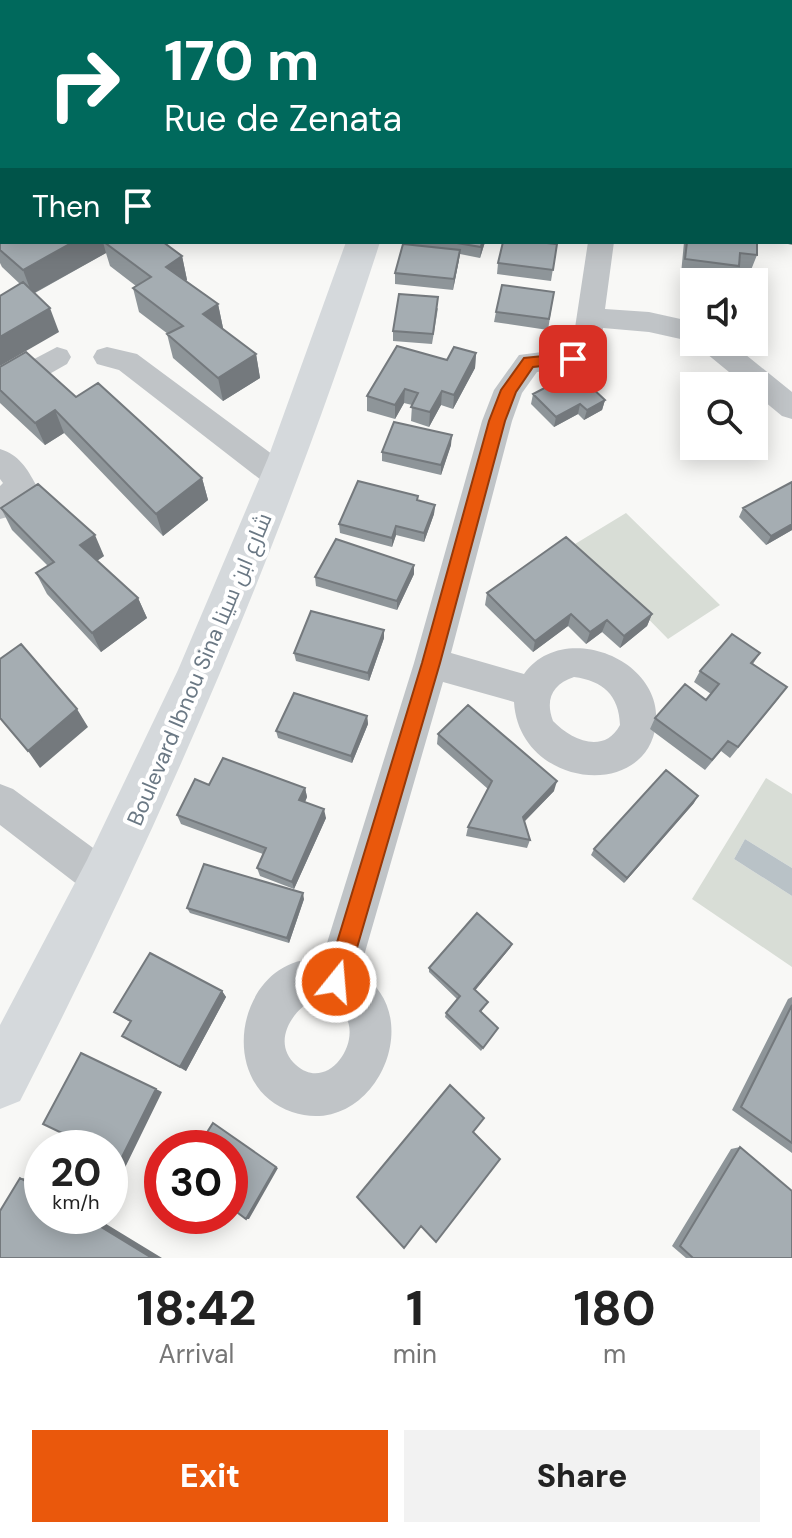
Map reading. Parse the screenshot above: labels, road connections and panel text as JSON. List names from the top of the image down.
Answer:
{
  "streets": {
    "main road": ["Boulevard Ibnou Sina شارع ابن سينا"]
  },
  "page": {
    "turn": ["170 m", "Rue de Zenata"],
    "then": "Then",
    "speed": "20 km/h",
    "limit": "30",
    "eta": [
      "18:42",
      "Arrival",
      "1",
      "min",
      "180",
      "m"
    ],
    "buttons": ["Exit", "Share"]
  }
}
